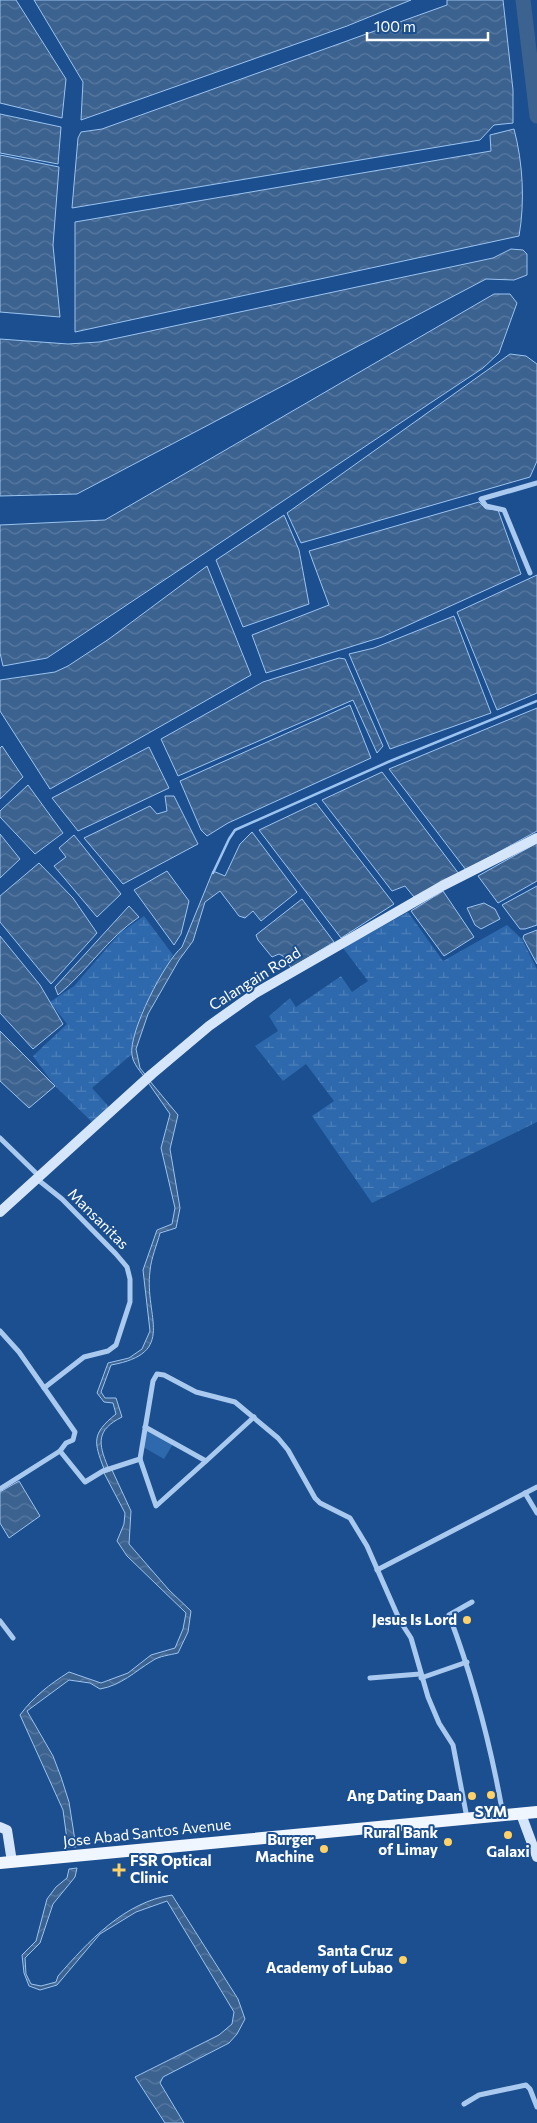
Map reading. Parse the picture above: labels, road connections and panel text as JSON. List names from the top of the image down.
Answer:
{
  "streets": {
    "main road": ["Jose Abad Santos Avenue"],
    "street": ["Calangain Road", "Mansanitas"]
  },
  "crossings": [
    ["Calangain Road", "Mansanitas"]
  ],
  "places": {
    "other": [
      "Jesus Is Lord",
      "SYM",
      "Ang Dating Daan",
      "Galaxi",
      "Rural Bank of Limay",
      "Burger Machine",
      "Santa Cruz Academy of Lubao"
    ],
    "health": ["FSR Optical Clinic"]
  },
  "scale_bar": "100 m"
}
